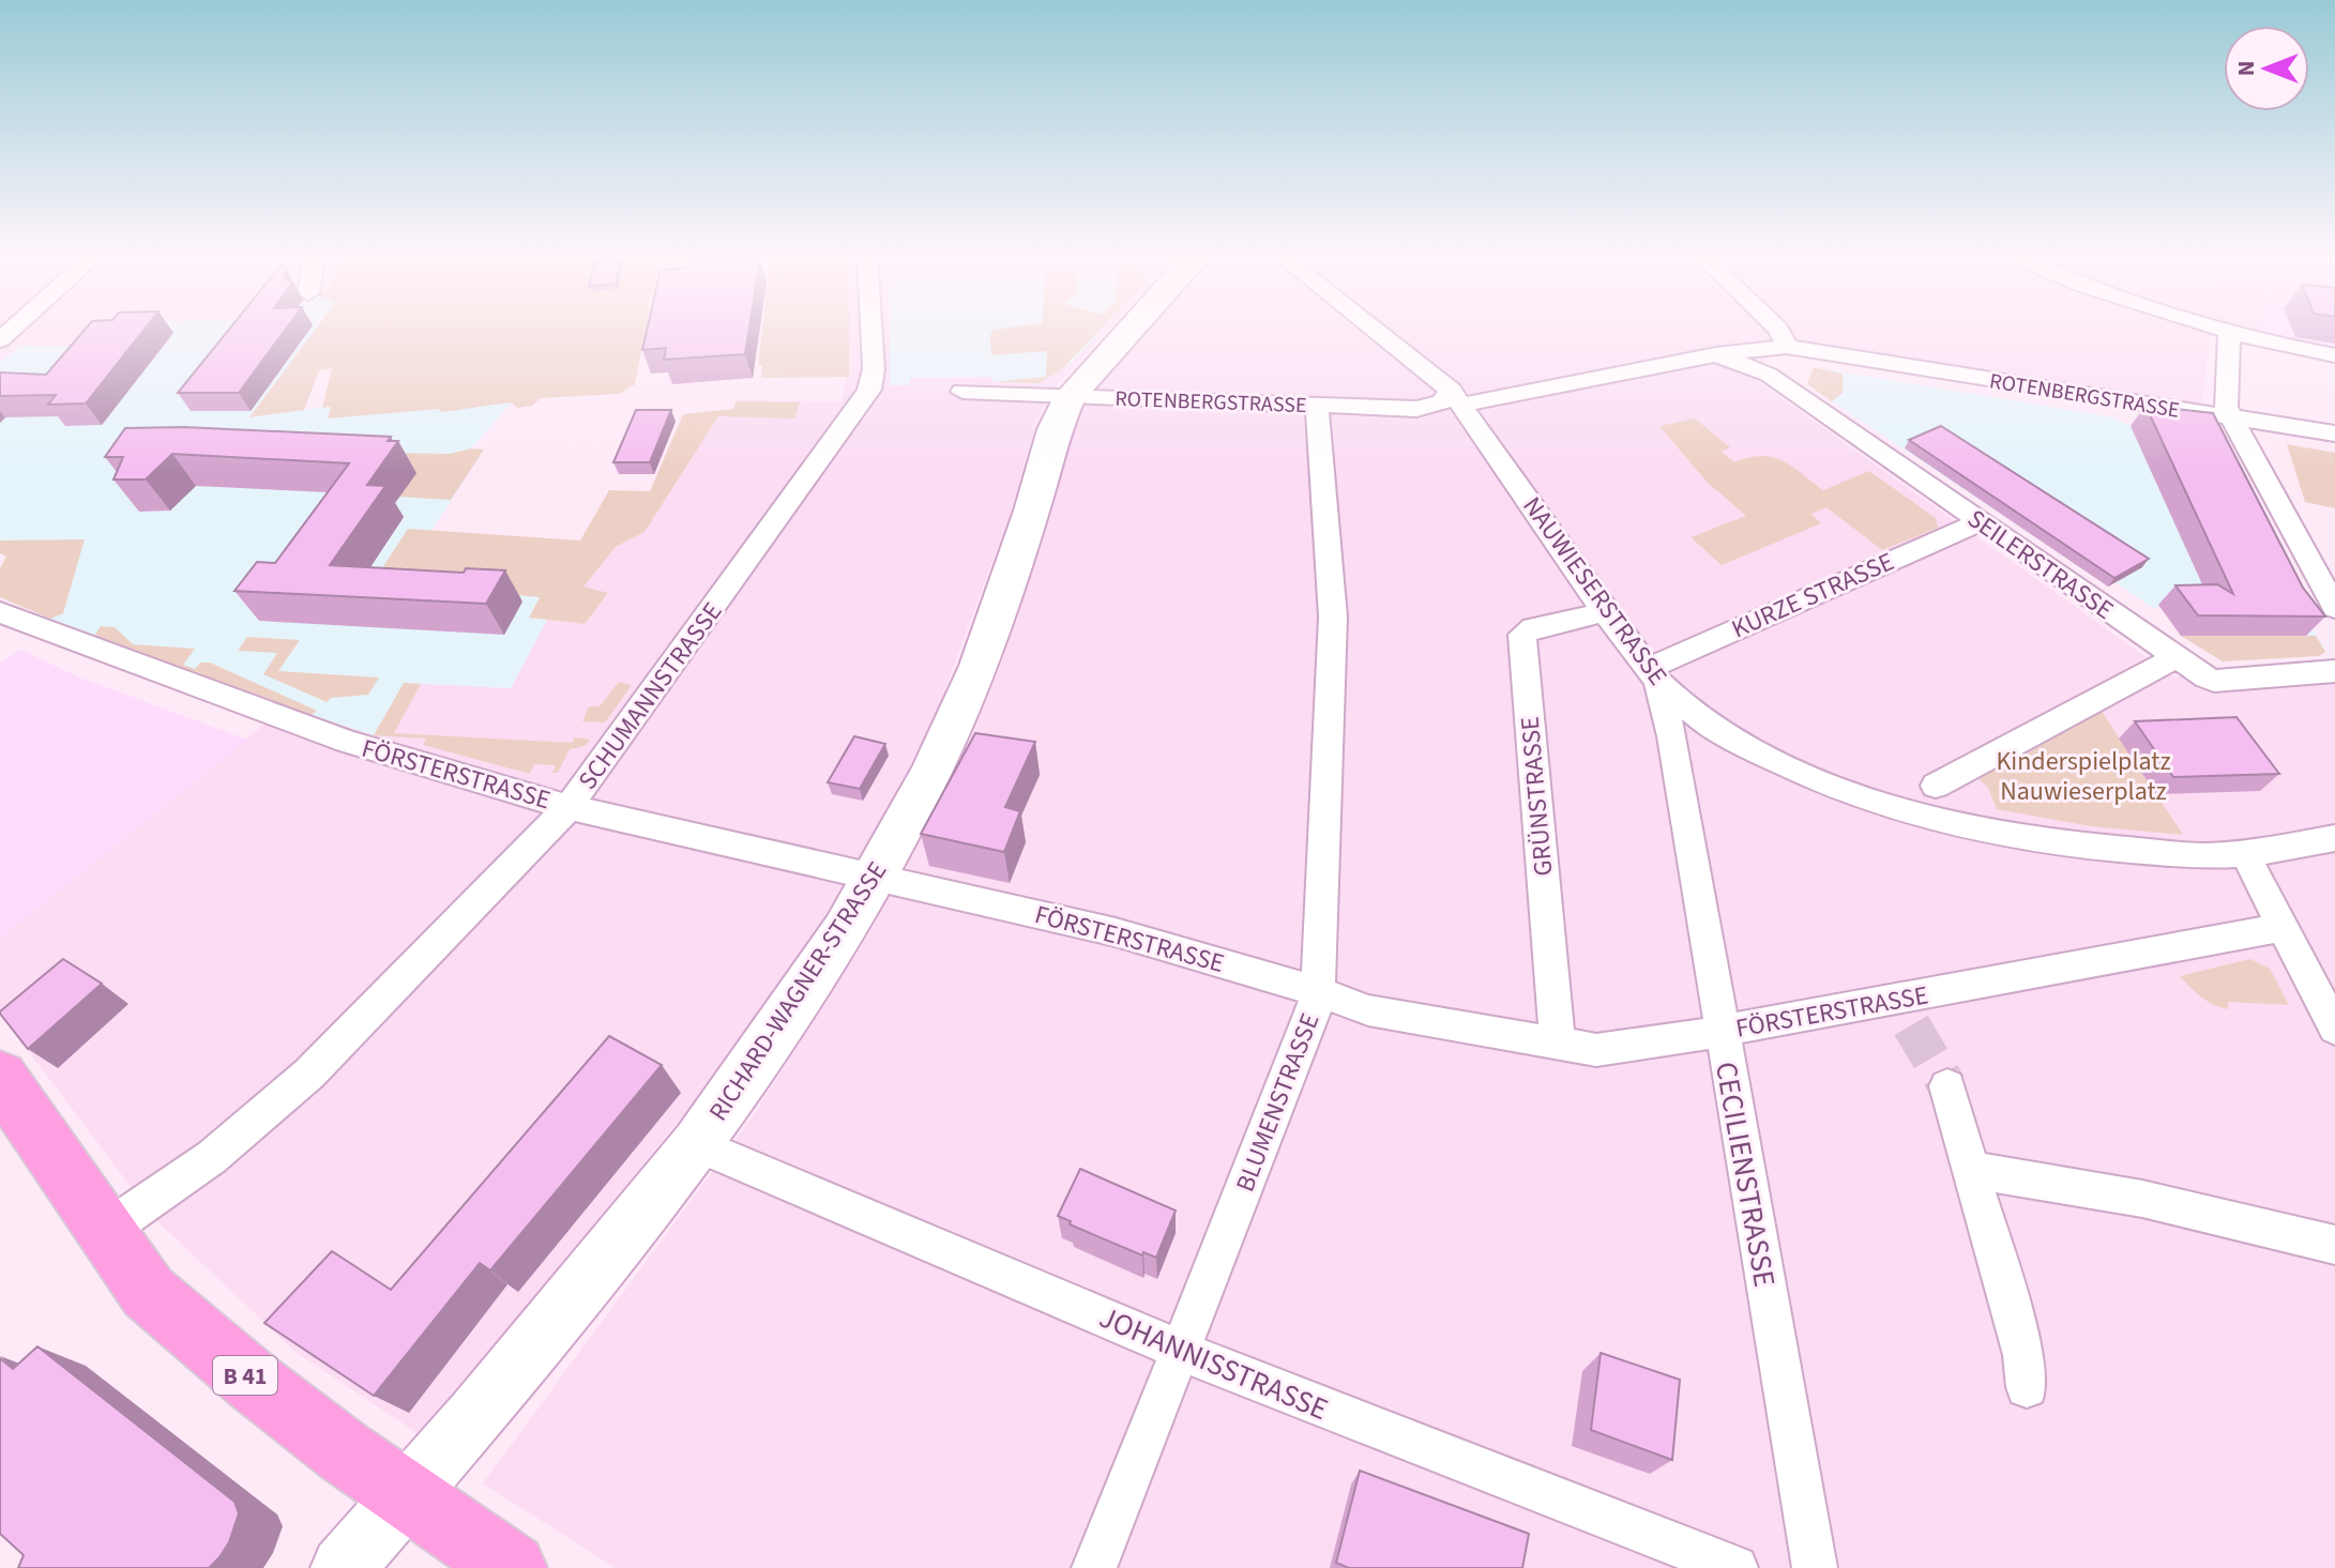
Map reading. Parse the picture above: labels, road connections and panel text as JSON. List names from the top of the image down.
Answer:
{
  "streets": {
    "main road": ["RICHARD-WAGNER-STRASSE", "B 41"],
    "street": [
      "ROTENBERGSTRASSE",
      "SEILERSTRASSE",
      "NAUWIESERSTRASSE",
      "KURZE STRASSE",
      "SCHUMANNSTRASSE",
      "FÖRSTERSTRASSE",
      "GRÜNSTRASSE",
      "BLUMENSTRASSE",
      "CECILIENSTRASSE",
      "JOHANNISSTRASSE"
    ]
  },
  "crossings": [
    ["ROTENBERGSTRASSE", "NAUWIESERSTRASSE"],
    ["ROTENBERGSTRASSE", "RICHARD-WAGNER-STRASSE"],
    ["ROTENBERGSTRASSE", "BLUMENSTRASSE"],
    ["SEILERSTRASSE", "KURZE STRASSE"],
    ["NAUWIESERSTRASSE", "KURZE STRASSE"],
    ["NAUWIESERSTRASSE", "GRÜNSTRASSE"],
    ["NAUWIESERSTRASSE", "CECILIENSTRASSE"],
    ["KURZE STRASSE", "CECILIENSTRASSE"],
    ["SCHUMANNSTRASSE", "FÖRSTERSTRASSE"],
    ["SCHUMANNSTRASSE", "B 41"],
    ["FÖRSTERSTRASSE", "GRÜNSTRASSE"],
    ["FÖRSTERSTRASSE", "RICHARD-WAGNER-STRASSE"],
    ["FÖRSTERSTRASSE", "BLUMENSTRASSE"],
    ["FÖRSTERSTRASSE", "CECILIENSTRASSE"],
    ["RICHARD-WAGNER-STRASSE", "JOHANNISSTRASSE"],
    ["RICHARD-WAGNER-STRASSE", "B 41"],
    ["BLUMENSTRASSE", "JOHANNISSTRASSE"]
  ],
  "parks": ["Kinderspielplatz Nauwieserplatz"],
  "north": "left"
}
